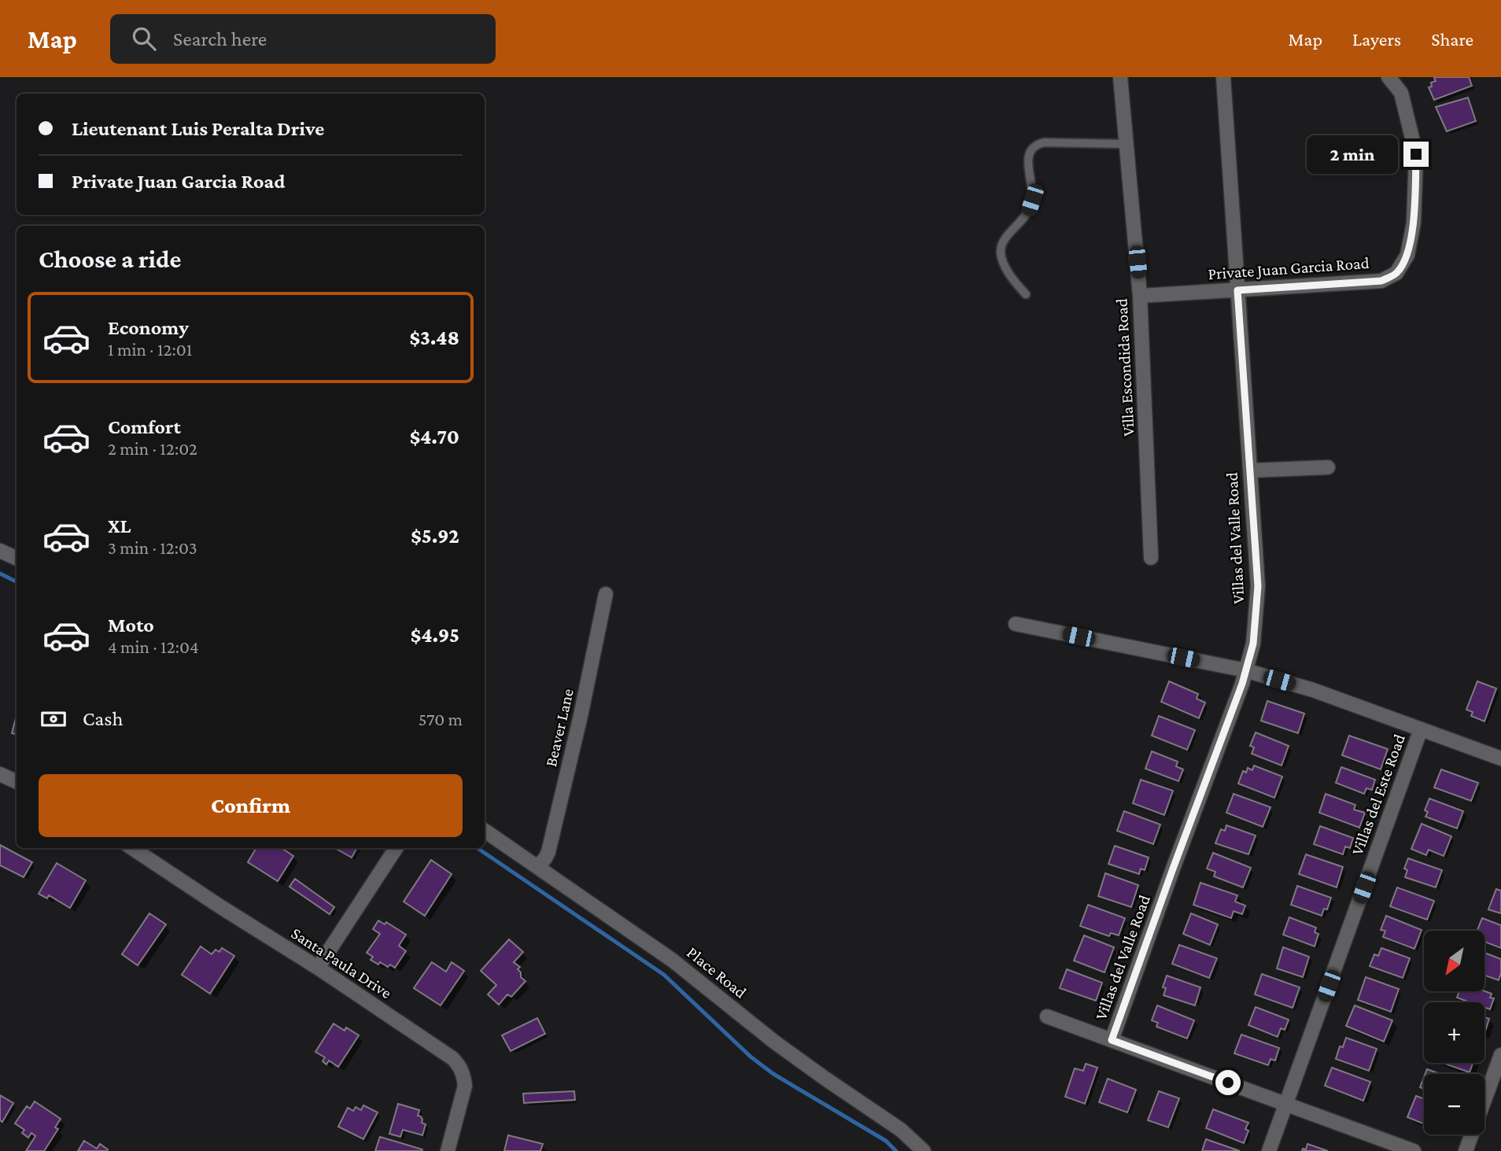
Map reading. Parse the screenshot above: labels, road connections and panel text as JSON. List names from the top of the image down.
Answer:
{
  "streets": {
    "street": [
      "Private Juan Garcia Road",
      "Villa Escondida Road",
      "Villas del Valle Road",
      "Beaver Lane",
      "Villas del Este Road",
      "Santa Paula Drive",
      "Place Road"
    ]
  },
  "crossings": [
    ["Private Juan Garcia Road", "Villa Escondida Road"],
    ["Private Juan Garcia Road", "Villas del Valle Road"],
    ["Beaver Lane", "Place Road"]
  ],
  "north": "bottom left",
  "page": {
    "header": "Map",
    "search": "Search here",
    "nav": ["Map", "Layers", "Share"],
    "banner": ["Lieutenant Luis Peralta Drive", "Private Juan Garcia Road"],
    "bubble": "2 min",
    "heading": "Choose a ride",
    "list": [
      {
        "name": "Economy",
        "note": "1 min · 12:01",
        "value": "$3.48"
      },
      {
        "name": "Comfort",
        "note": "2 min · 12:02",
        "value": "$4.70"
      },
      {
        "name": "XL",
        "note": "3 min · 12:03",
        "value": "$5.92"
      },
      {
        "name": "Moto",
        "note": "4 min · 12:04",
        "value": "$4.95"
      }
    ],
    "pay": ["Cash", "570 m"],
    "buttons": "Confirm",
    "map_buttons": ["+", "−"]
  }
}
